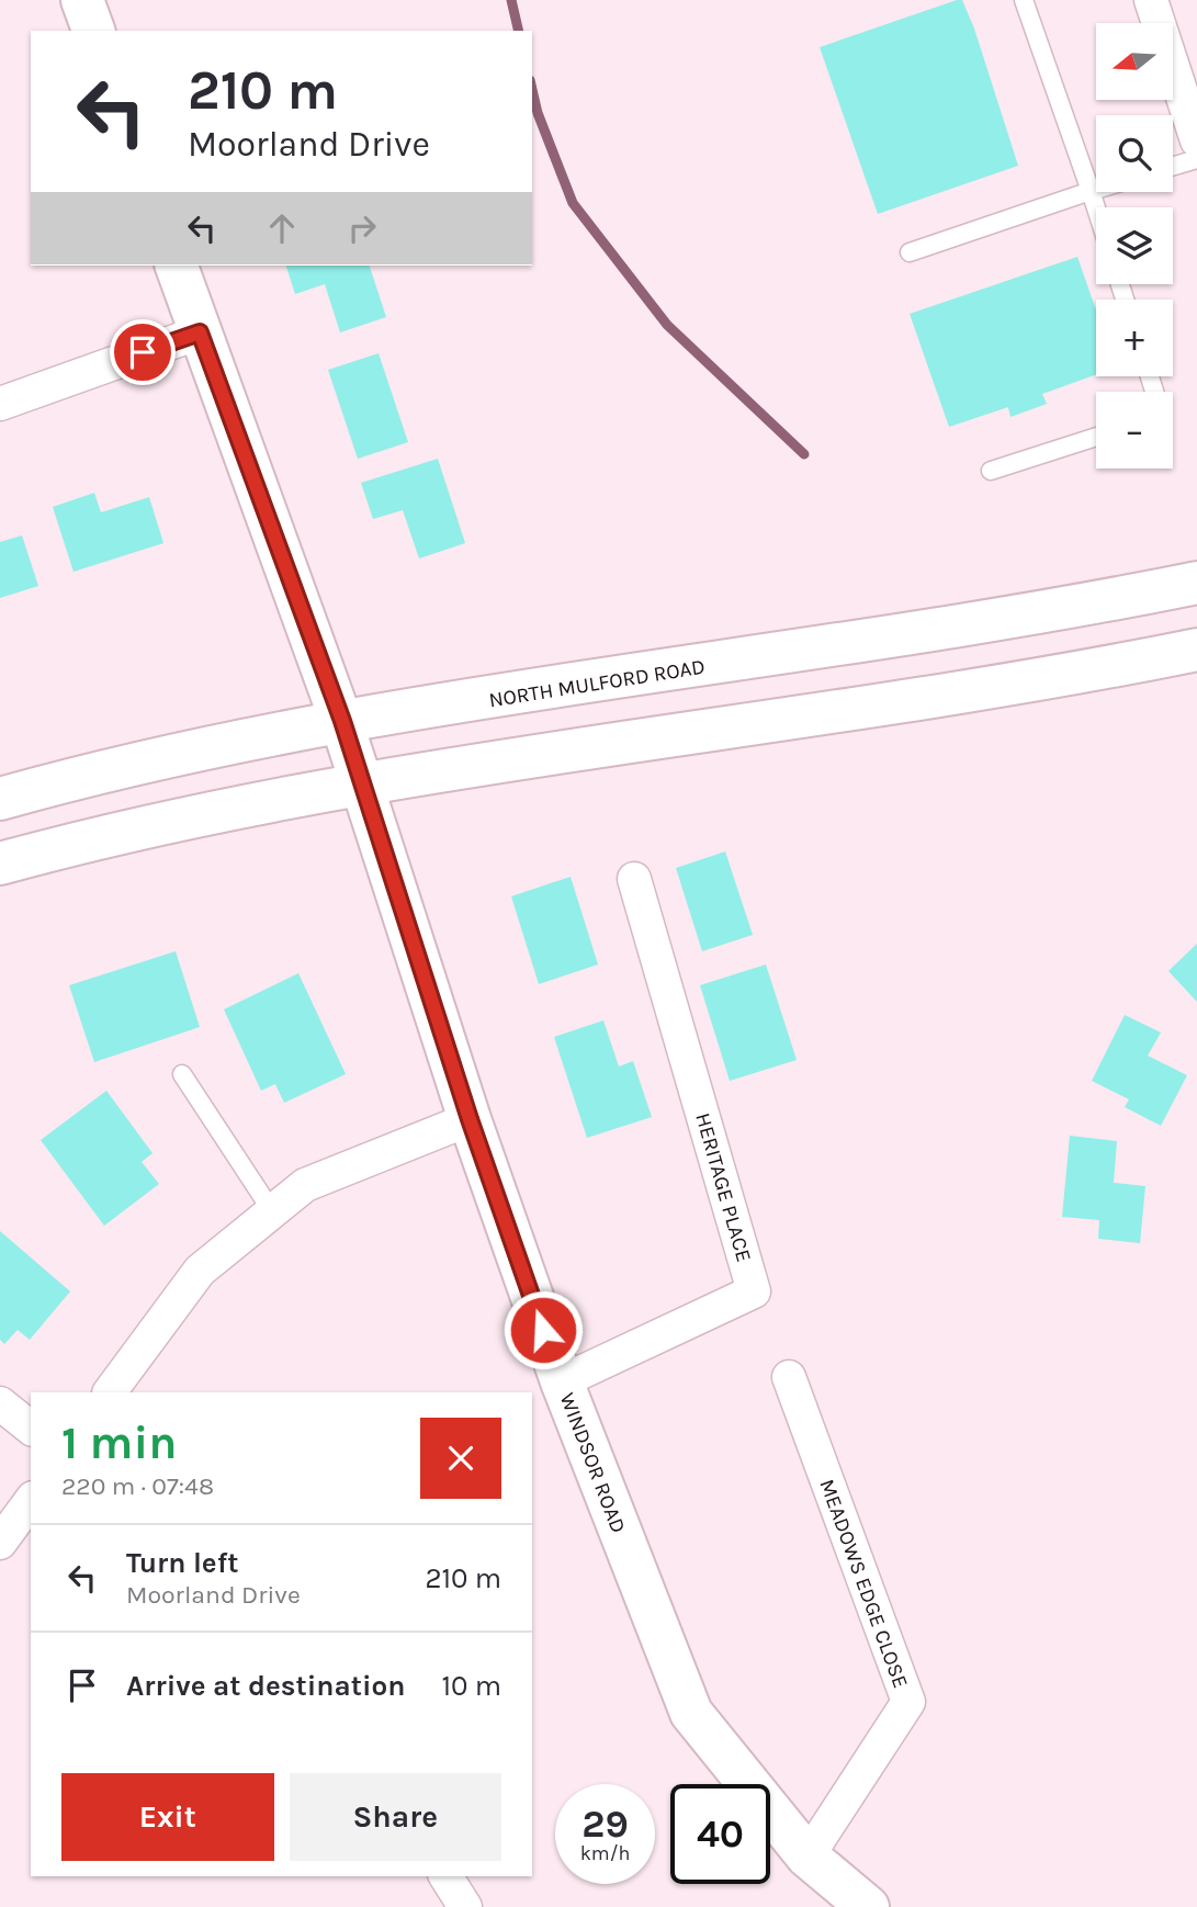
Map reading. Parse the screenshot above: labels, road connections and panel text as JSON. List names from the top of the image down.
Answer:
{
  "streets": {
    "street": [
      "NORTH MULFORD ROAD",
      "HERITAGE PLACE",
      "WINDSOR ROAD",
      "MEADOWS EDGE CLOSE"
    ]
  },
  "crossings": [
    ["NORTH MULFORD ROAD", "WINDSOR ROAD"],
    ["HERITAGE PLACE", "WINDSOR ROAD"],
    ["WINDSOR ROAD", "MEADOWS EDGE CLOSE"]
  ],
  "north": "left",
  "page": {
    "map_buttons": ["+", "−"],
    "turn": ["210 m", "Moorland Drive"],
    "heading": ["1 min", "220 m · 07:48"],
    "list": [
      {
        "name": "Turn left",
        "note": "Moorland Drive",
        "value": "210 m"
      },
      {
        "name": "Arrive at destination",
        "value": "10 m"
      }
    ],
    "buttons": ["Exit", "Share"],
    "speed": "29 km/h",
    "limit": "40"
  }
}
